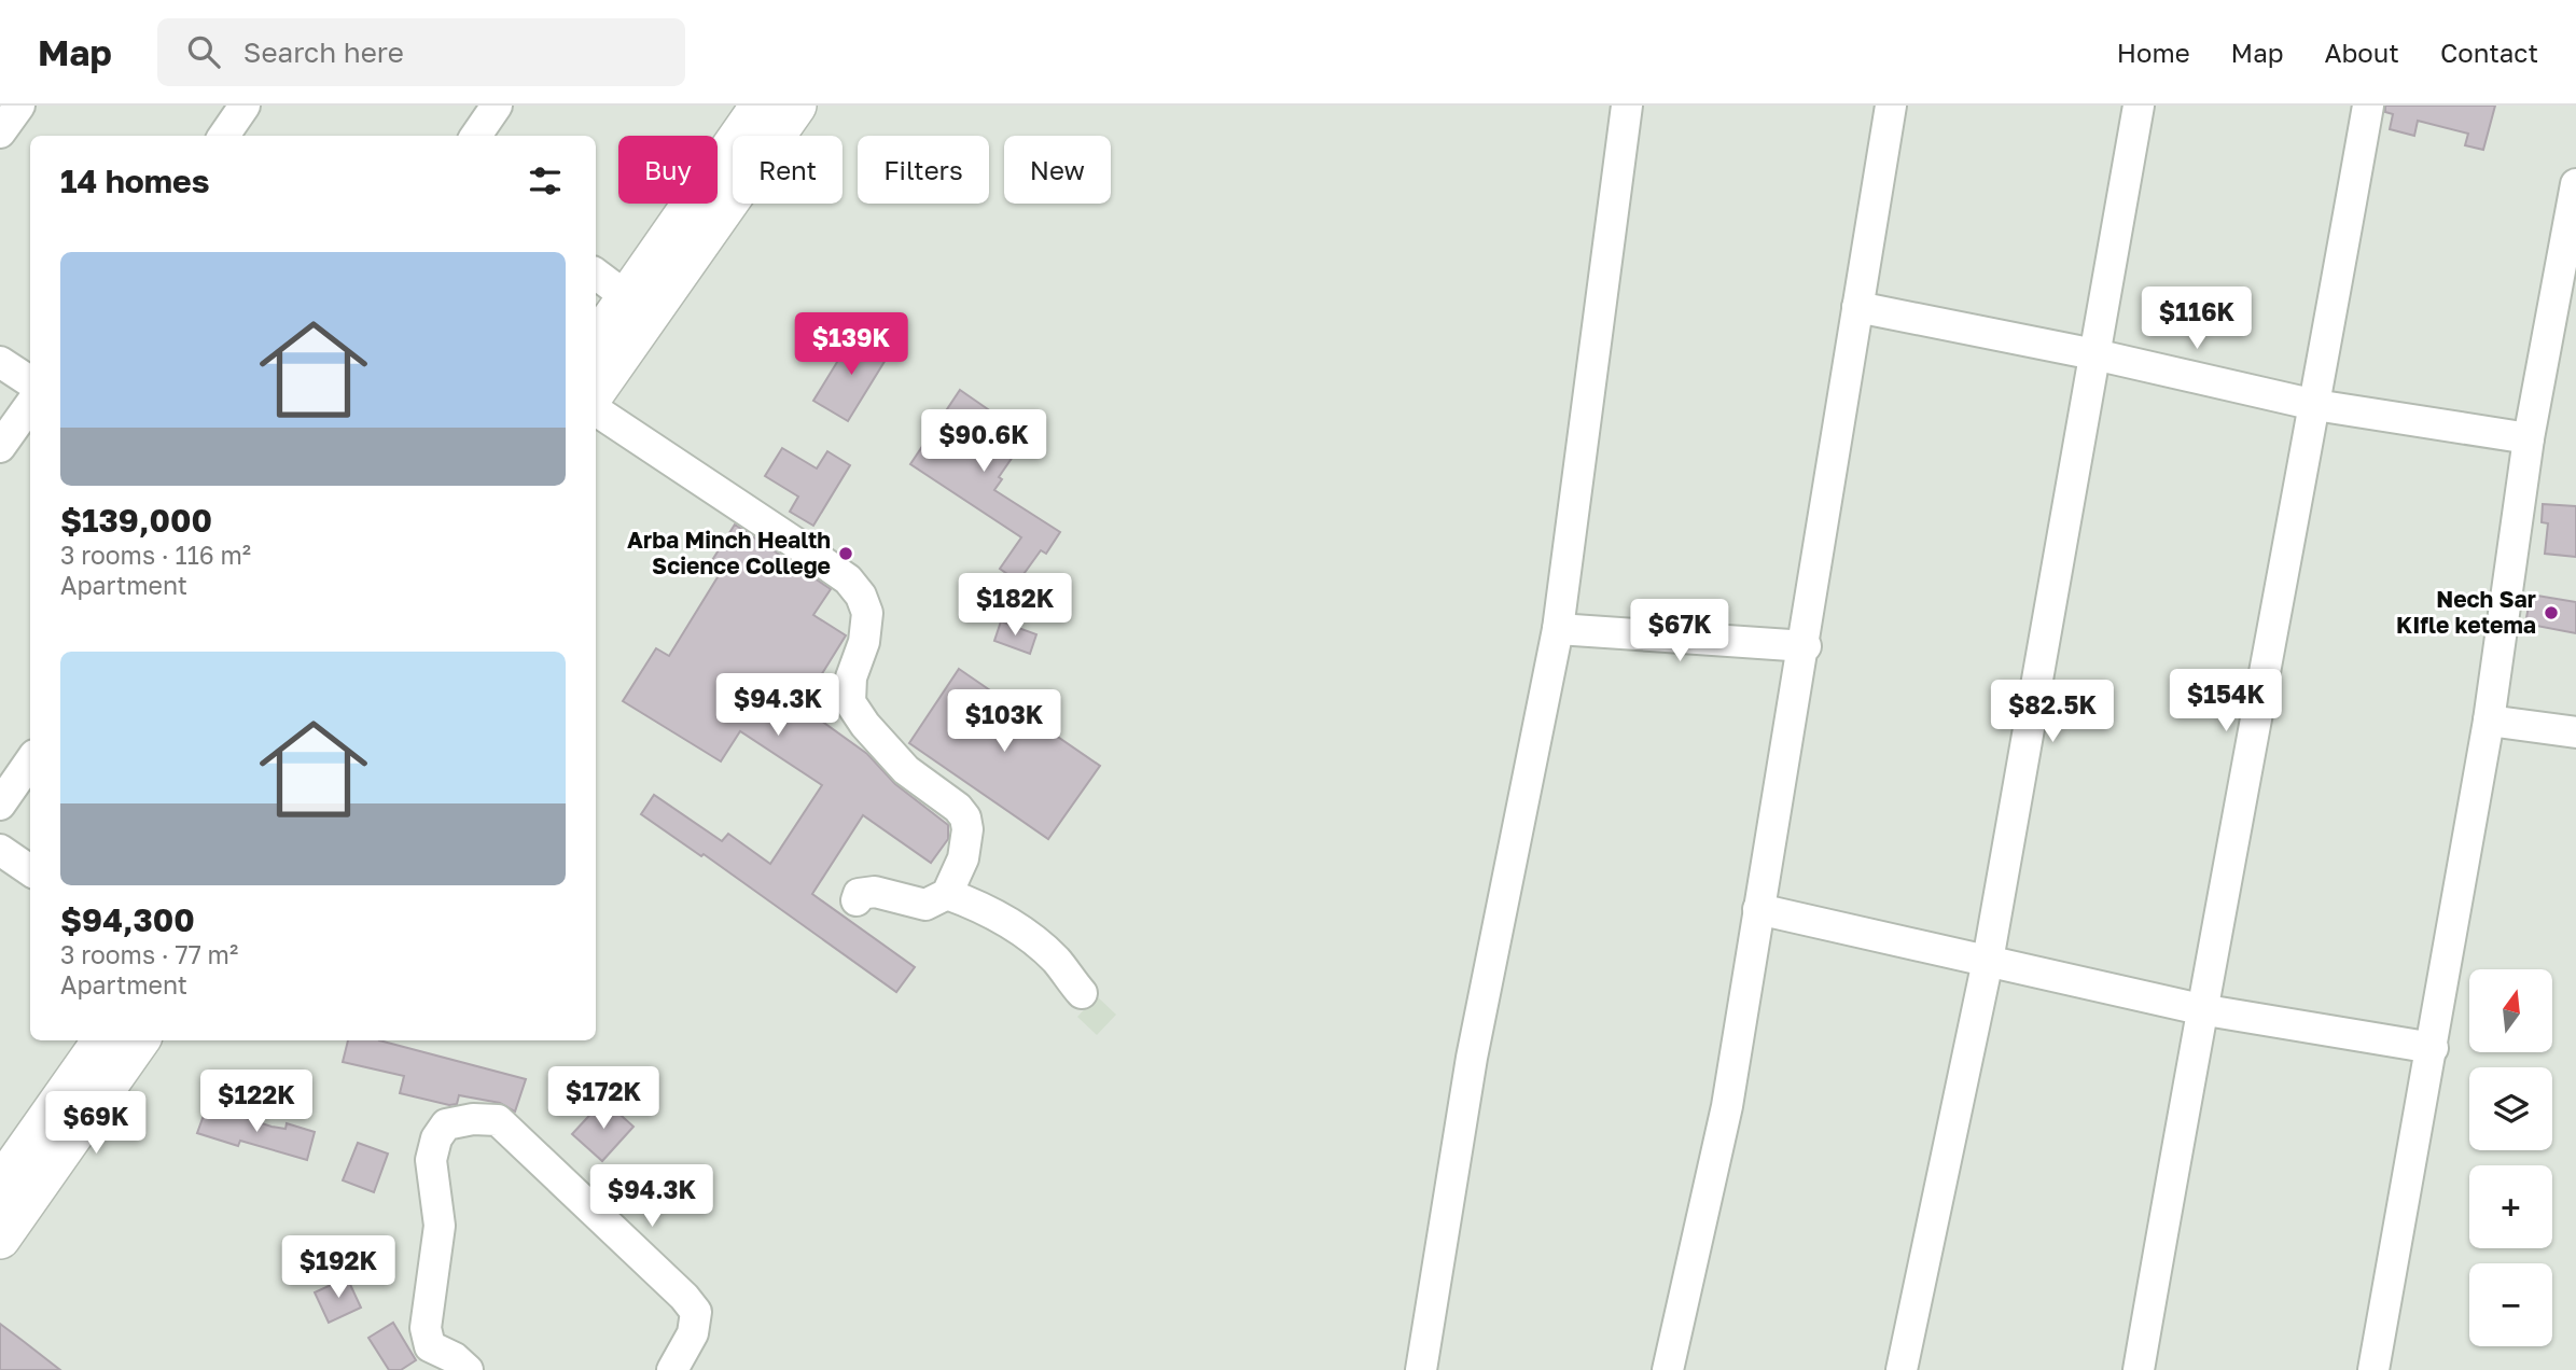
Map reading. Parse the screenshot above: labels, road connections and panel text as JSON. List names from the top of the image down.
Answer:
{
  "places": ["Arba Minch Health Science College", "Nech Sar KIfle ketema"],
  "north": "top",
  "page": {
    "header": "Map",
    "search": "Search here",
    "nav": [
      "Home",
      "Map",
      "About",
      "Contact"
    ],
    "chip": [
      "Buy",
      "Rent",
      "Filters",
      "New"
    ],
    "heading": "14 homes",
    "list": [
      {
        "name": "$139,000",
        "note": "3 rooms · 116 m² · Apartment"
      },
      {
        "name": "$94,300",
        "note": "3 rooms · 77 m² · Apartment"
      }
    ],
    "price": [
      "$116K",
      "$139K",
      "$90.6K",
      "$182K",
      "$67K",
      "$154K",
      "$94.3K",
      "$82.5K",
      "$103K",
      "$172K",
      "$122K",
      "$69K",
      "$94.3K",
      "$192K"
    ],
    "map_buttons": ["+", "−"]
  }
}
